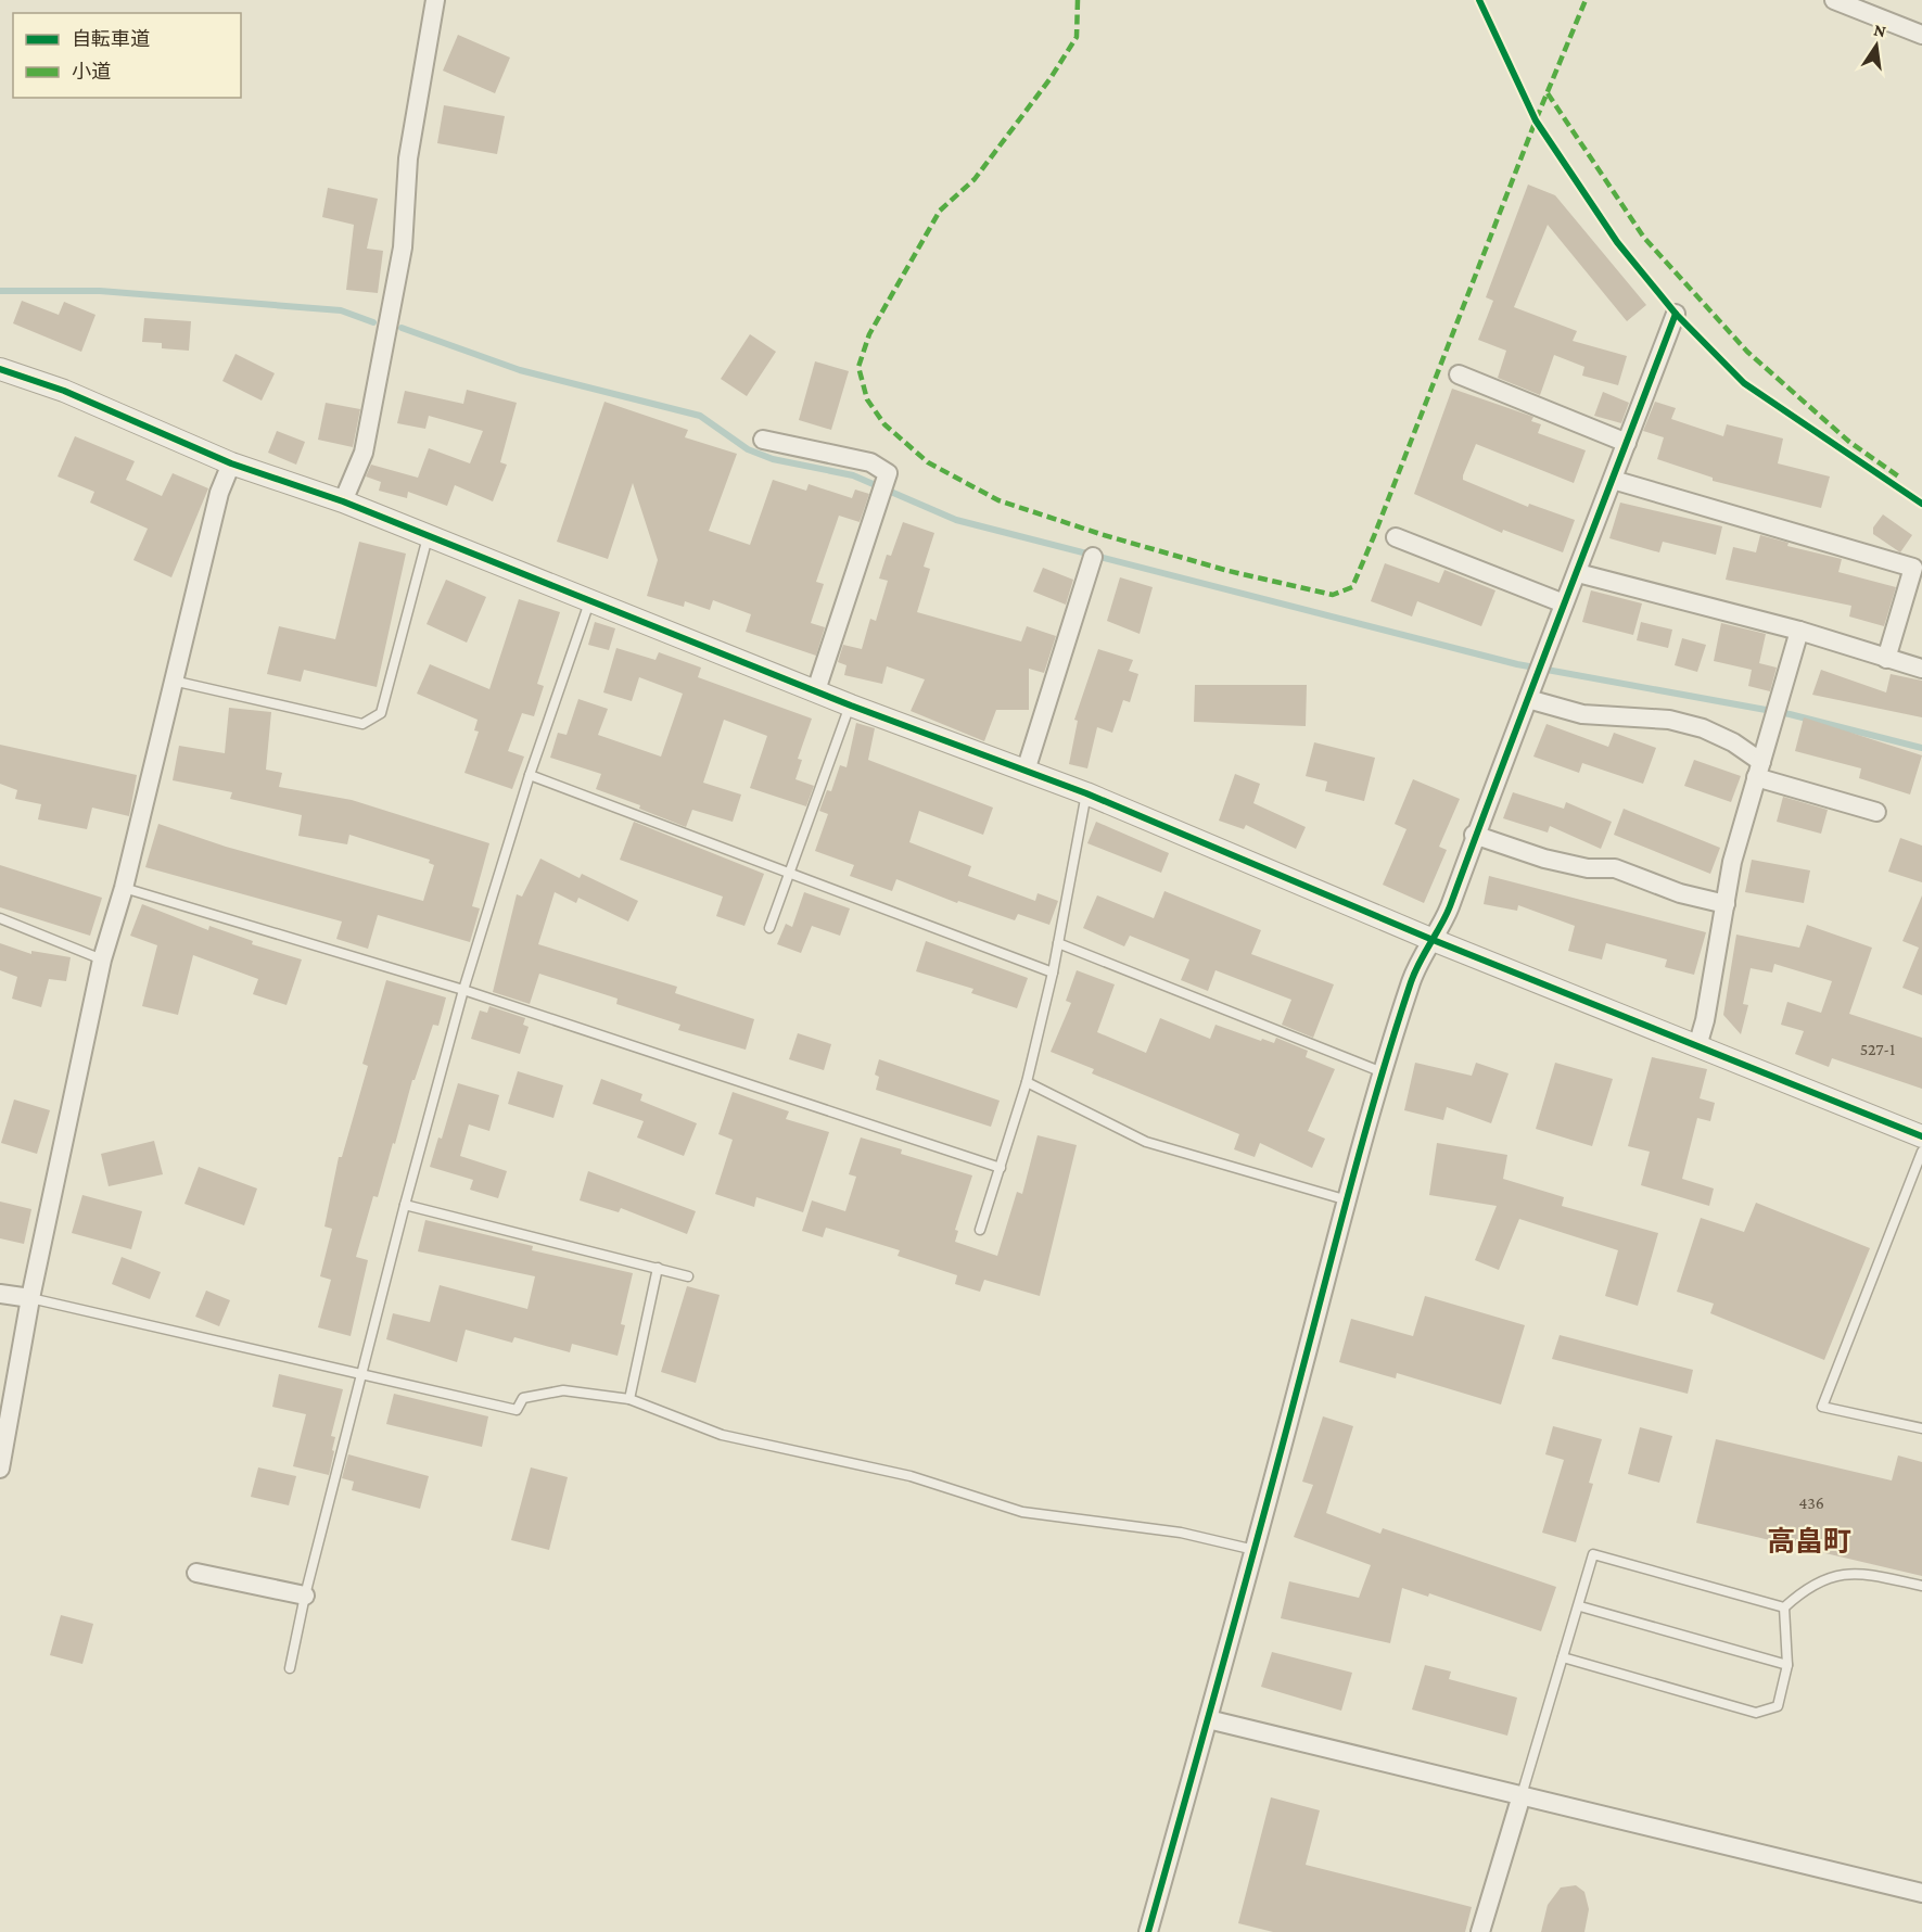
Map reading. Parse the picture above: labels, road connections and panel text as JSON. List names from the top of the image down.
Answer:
{
  "districts": ["高畠町"],
  "house_numbers": ["527-1", "436"],
  "legend": ["自転車道", "小道"],
  "north": "top"
}
